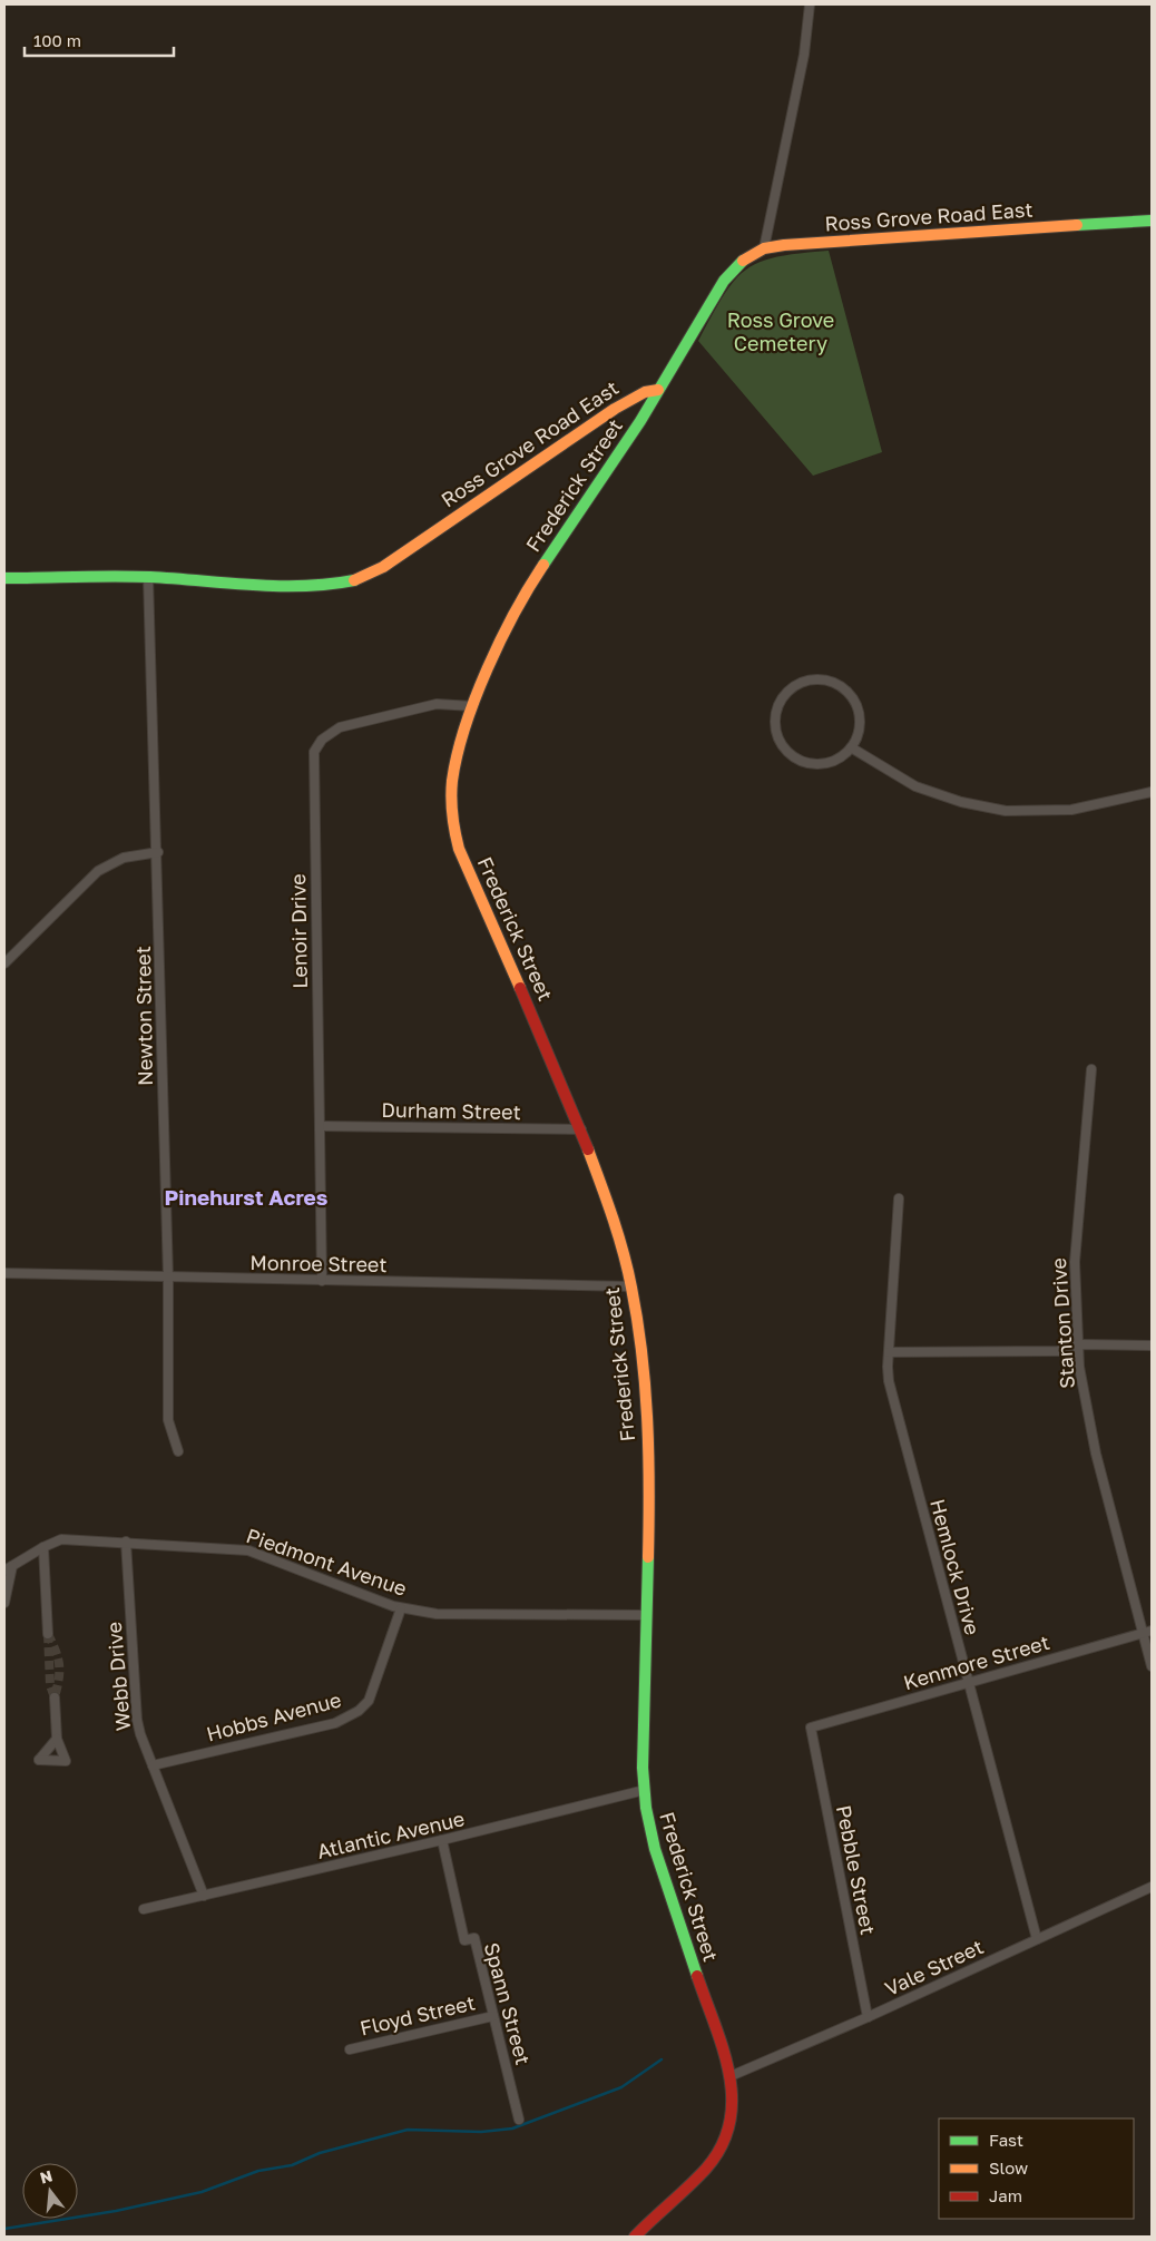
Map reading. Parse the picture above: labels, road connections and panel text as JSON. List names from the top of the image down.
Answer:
{
  "streets": {
    "street": [
      "Ross Grove Road East",
      "Frederick Street",
      "Lenoir Drive",
      "Newton Street",
      "Durham Street",
      "Monroe Street",
      "Stanton Drive",
      "Piedmont Avenue",
      "Hemlock Drive",
      "Kenmore Street",
      "Webb Drive",
      "Hobbs Avenue",
      "Atlantic Avenue",
      "Pebble Street",
      "Vale Street",
      "Spann Street",
      "Floyd Street"
    ]
  },
  "crossings": [
    ["Ross Grove Road East", "Frederick Street"],
    ["Ross Grove Road East", "Newton Street"],
    ["Frederick Street", "Lenoir Drive"],
    ["Frederick Street", "Durham Street"],
    ["Frederick Street", "Monroe Street"],
    ["Frederick Street", "Piedmont Avenue"],
    ["Frederick Street", "Atlantic Avenue"],
    ["Frederick Street", "Vale Street"],
    ["Lenoir Drive", "Durham Street"],
    ["Lenoir Drive", "Monroe Street"],
    ["Newton Street", "Monroe Street"],
    ["Stanton Drive", "Kenmore Street"],
    ["Piedmont Avenue", "Webb Drive"],
    ["Piedmont Avenue", "Hobbs Avenue"],
    ["Hemlock Drive", "Kenmore Street"],
    ["Hemlock Drive", "Vale Street"],
    ["Kenmore Street", "Pebble Street"],
    ["Webb Drive", "Hobbs Avenue"],
    ["Webb Drive", "Atlantic Avenue"],
    ["Atlantic Avenue", "Spann Street"],
    ["Pebble Street", "Vale Street"],
    ["Spann Street", "Floyd Street"]
  ],
  "districts": ["Pinehurst Acres"],
  "parks": ["Ross Grove Cemetery"],
  "legend": ["Fast", "Slow", "Jam"],
  "scale_bar": "100 m",
  "north": "top"
}
